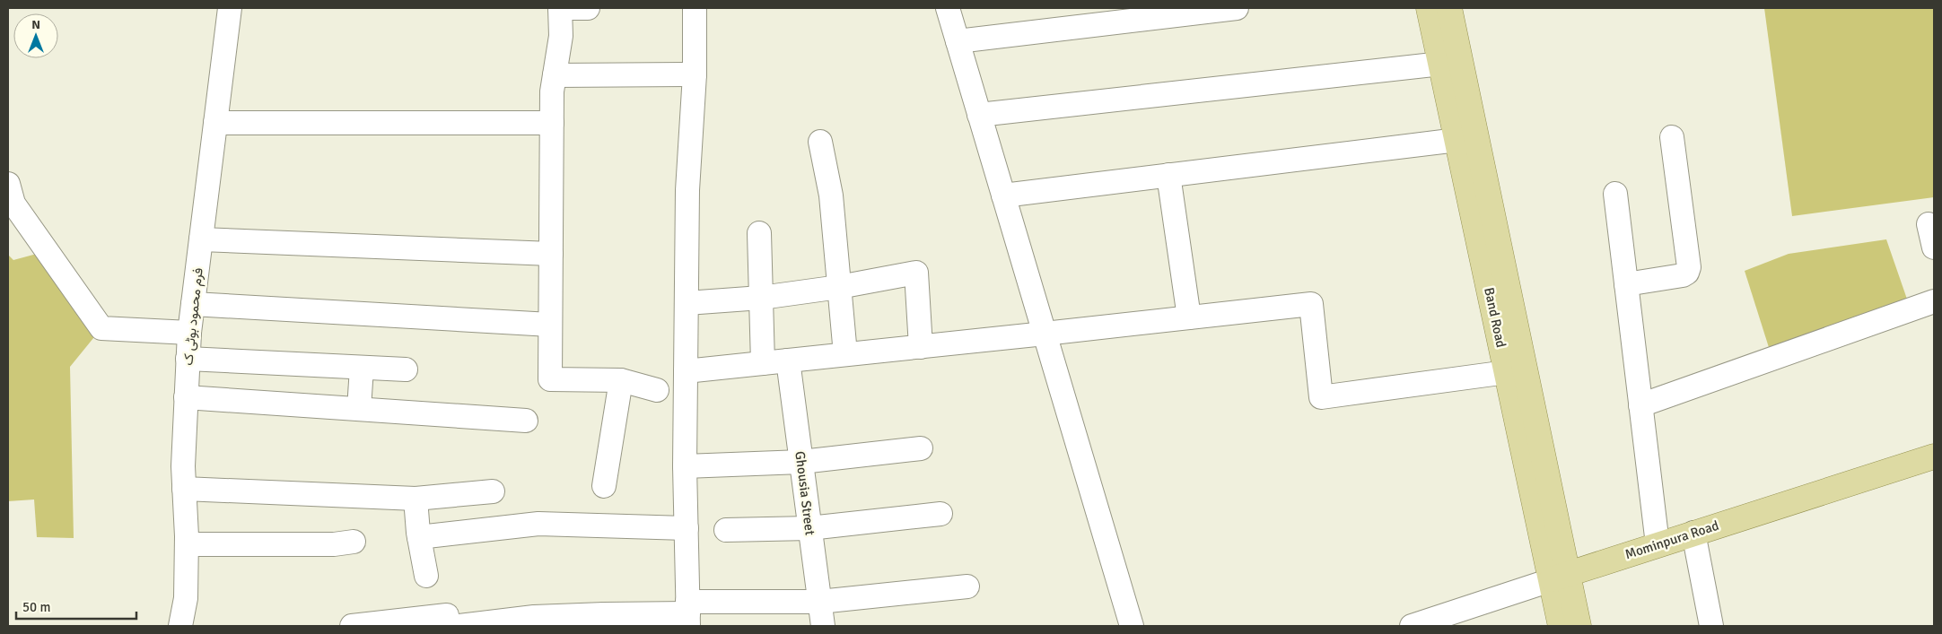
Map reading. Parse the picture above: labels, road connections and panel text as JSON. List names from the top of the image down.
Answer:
{
  "streets": {
    "main road": ["Band Road", "Mominpura Road"],
    "street": ["فرم محمود بوٹی ک", "Ghousia Street"]
  },
  "crossings": [
    ["Band Road", "Mominpura Road"]
  ],
  "scale_bar": "50 m",
  "north": "top"
}
